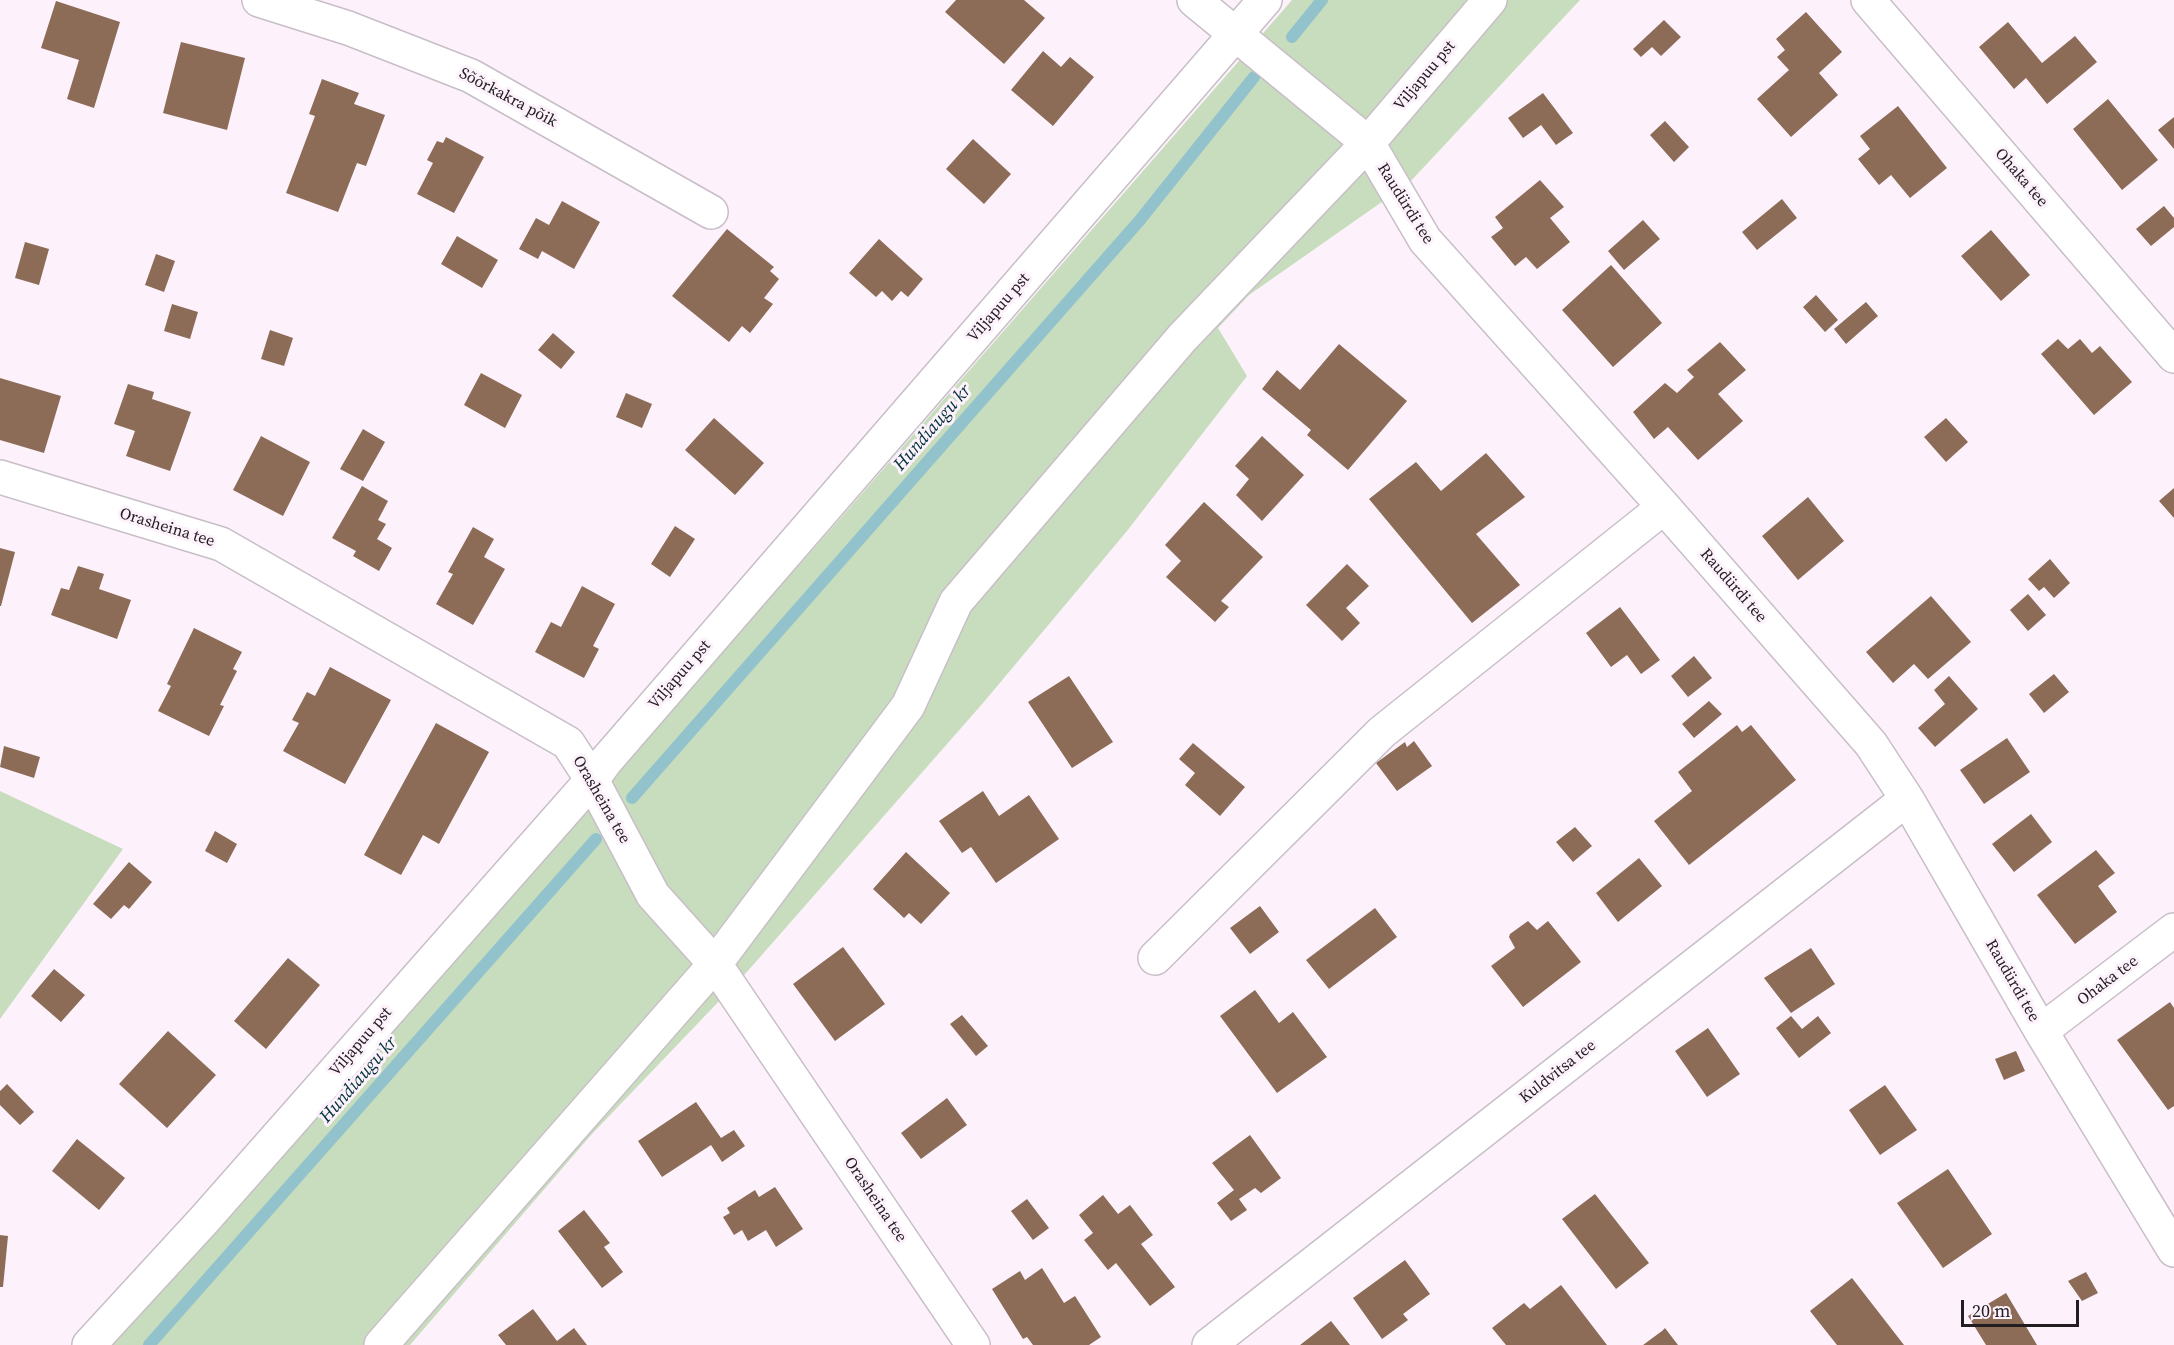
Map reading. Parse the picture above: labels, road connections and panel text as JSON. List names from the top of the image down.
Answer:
{
  "streets": {
    "street": [
      "Viljapuu pst",
      "Sõõrkakra põik",
      "Ohaka tee",
      "Raudürdi tee",
      "Orasheina tee",
      "Kuldvitsa tee"
    ]
  },
  "crossings": [
    ["Viljapuu pst", "Raudürdi tee"],
    ["Viljapuu pst", "Orasheina tee"],
    ["Ohaka tee", "Raudürdi tee"],
    ["Raudürdi tee", "Kuldvitsa tee"]
  ],
  "water": ["Hundiaugu kr"],
  "scale_bar": "20 m"
}
